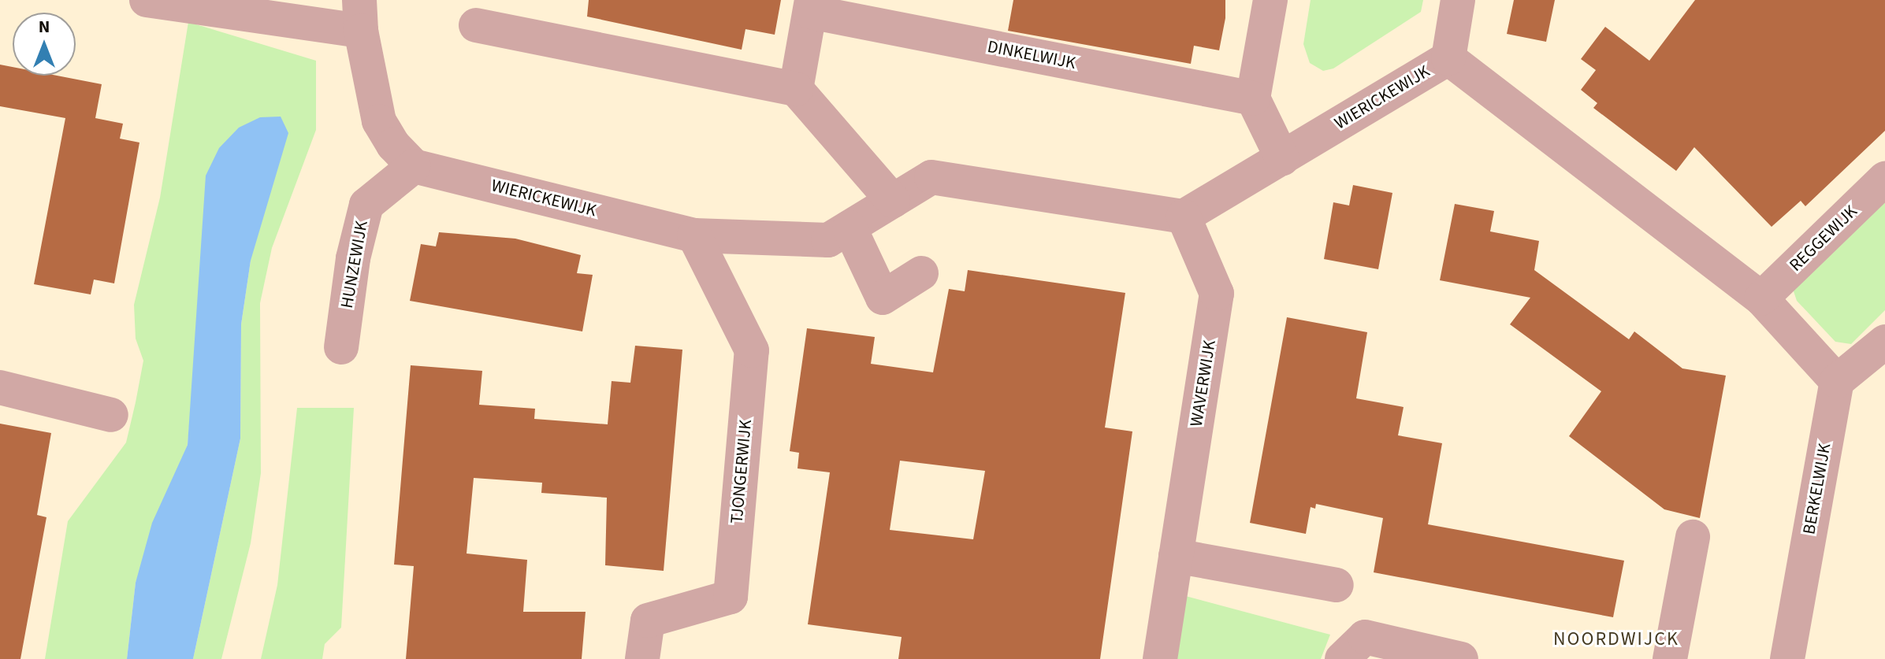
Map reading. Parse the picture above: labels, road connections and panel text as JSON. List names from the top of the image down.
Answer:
{
  "streets": {
    "street": [
      "DINKELWIJK",
      "WIERICKEWIJK",
      "REGGEWIJK",
      "HUNZEWIJK",
      "WAVERWIJK",
      "TJONGERWIJK",
      "BERKELWIJK"
    ]
  },
  "crossings": [
    ["WIERICKEWIJK", "REGGEWIJK"],
    ["WIERICKEWIJK", "HUNZEWIJK"],
    ["WIERICKEWIJK", "WAVERWIJK"],
    ["WIERICKEWIJK", "TJONGERWIJK"],
    ["WIERICKEWIJK", "BERKELWIJK"]
  ],
  "districts": ["NOORDWIJCK"],
  "north": "top"
}
